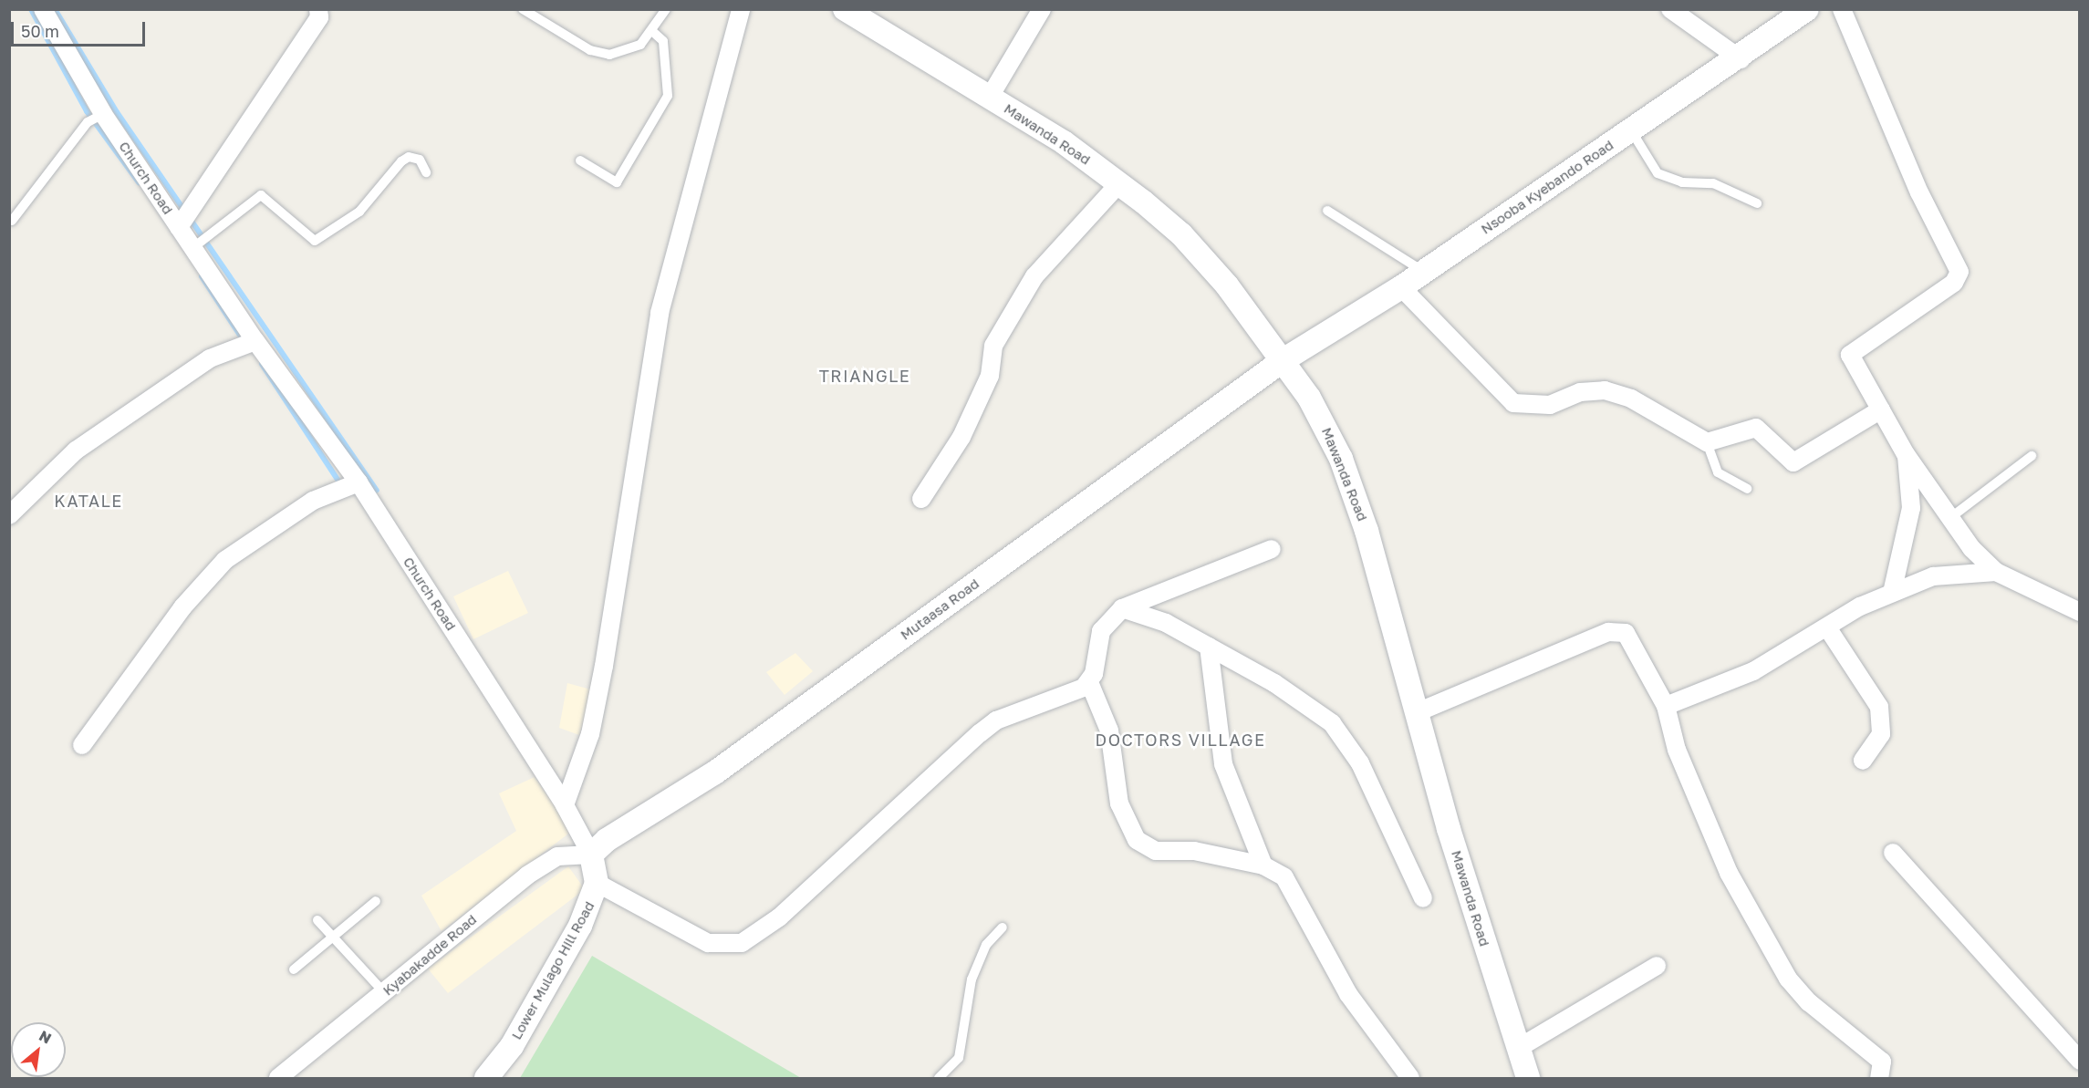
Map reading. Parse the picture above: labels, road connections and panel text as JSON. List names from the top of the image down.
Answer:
{
  "streets": {
    "street": [
      "Mawanda Road",
      "Church Road",
      "Nsooba Kyebando Road",
      "Mutaasa Road",
      "Kyabakadde Road",
      "Lower Mulago Hill Road"
    ]
  },
  "crossings": [
    ["Mawanda Road", "Nsooba Kyebando Road"],
    ["Mawanda Road", "Mutaasa Road"],
    ["Church Road", "Mutaasa Road"],
    ["Church Road", "Kyabakadde Road"],
    ["Church Road", "Lower Mulago Hill Road"],
    ["Nsooba Kyebando Road", "Mutaasa Road"],
    ["Mutaasa Road", "Kyabakadde Road"],
    ["Mutaasa Road", "Lower Mulago Hill Road"],
    ["Kyabakadde Road", "Lower Mulago Hill Road"]
  ],
  "districts": ["TRIANGLE", "KATALE", "DOCTORS VILLAGE"],
  "scale_bar": "50 m",
  "north": "top right"
}
